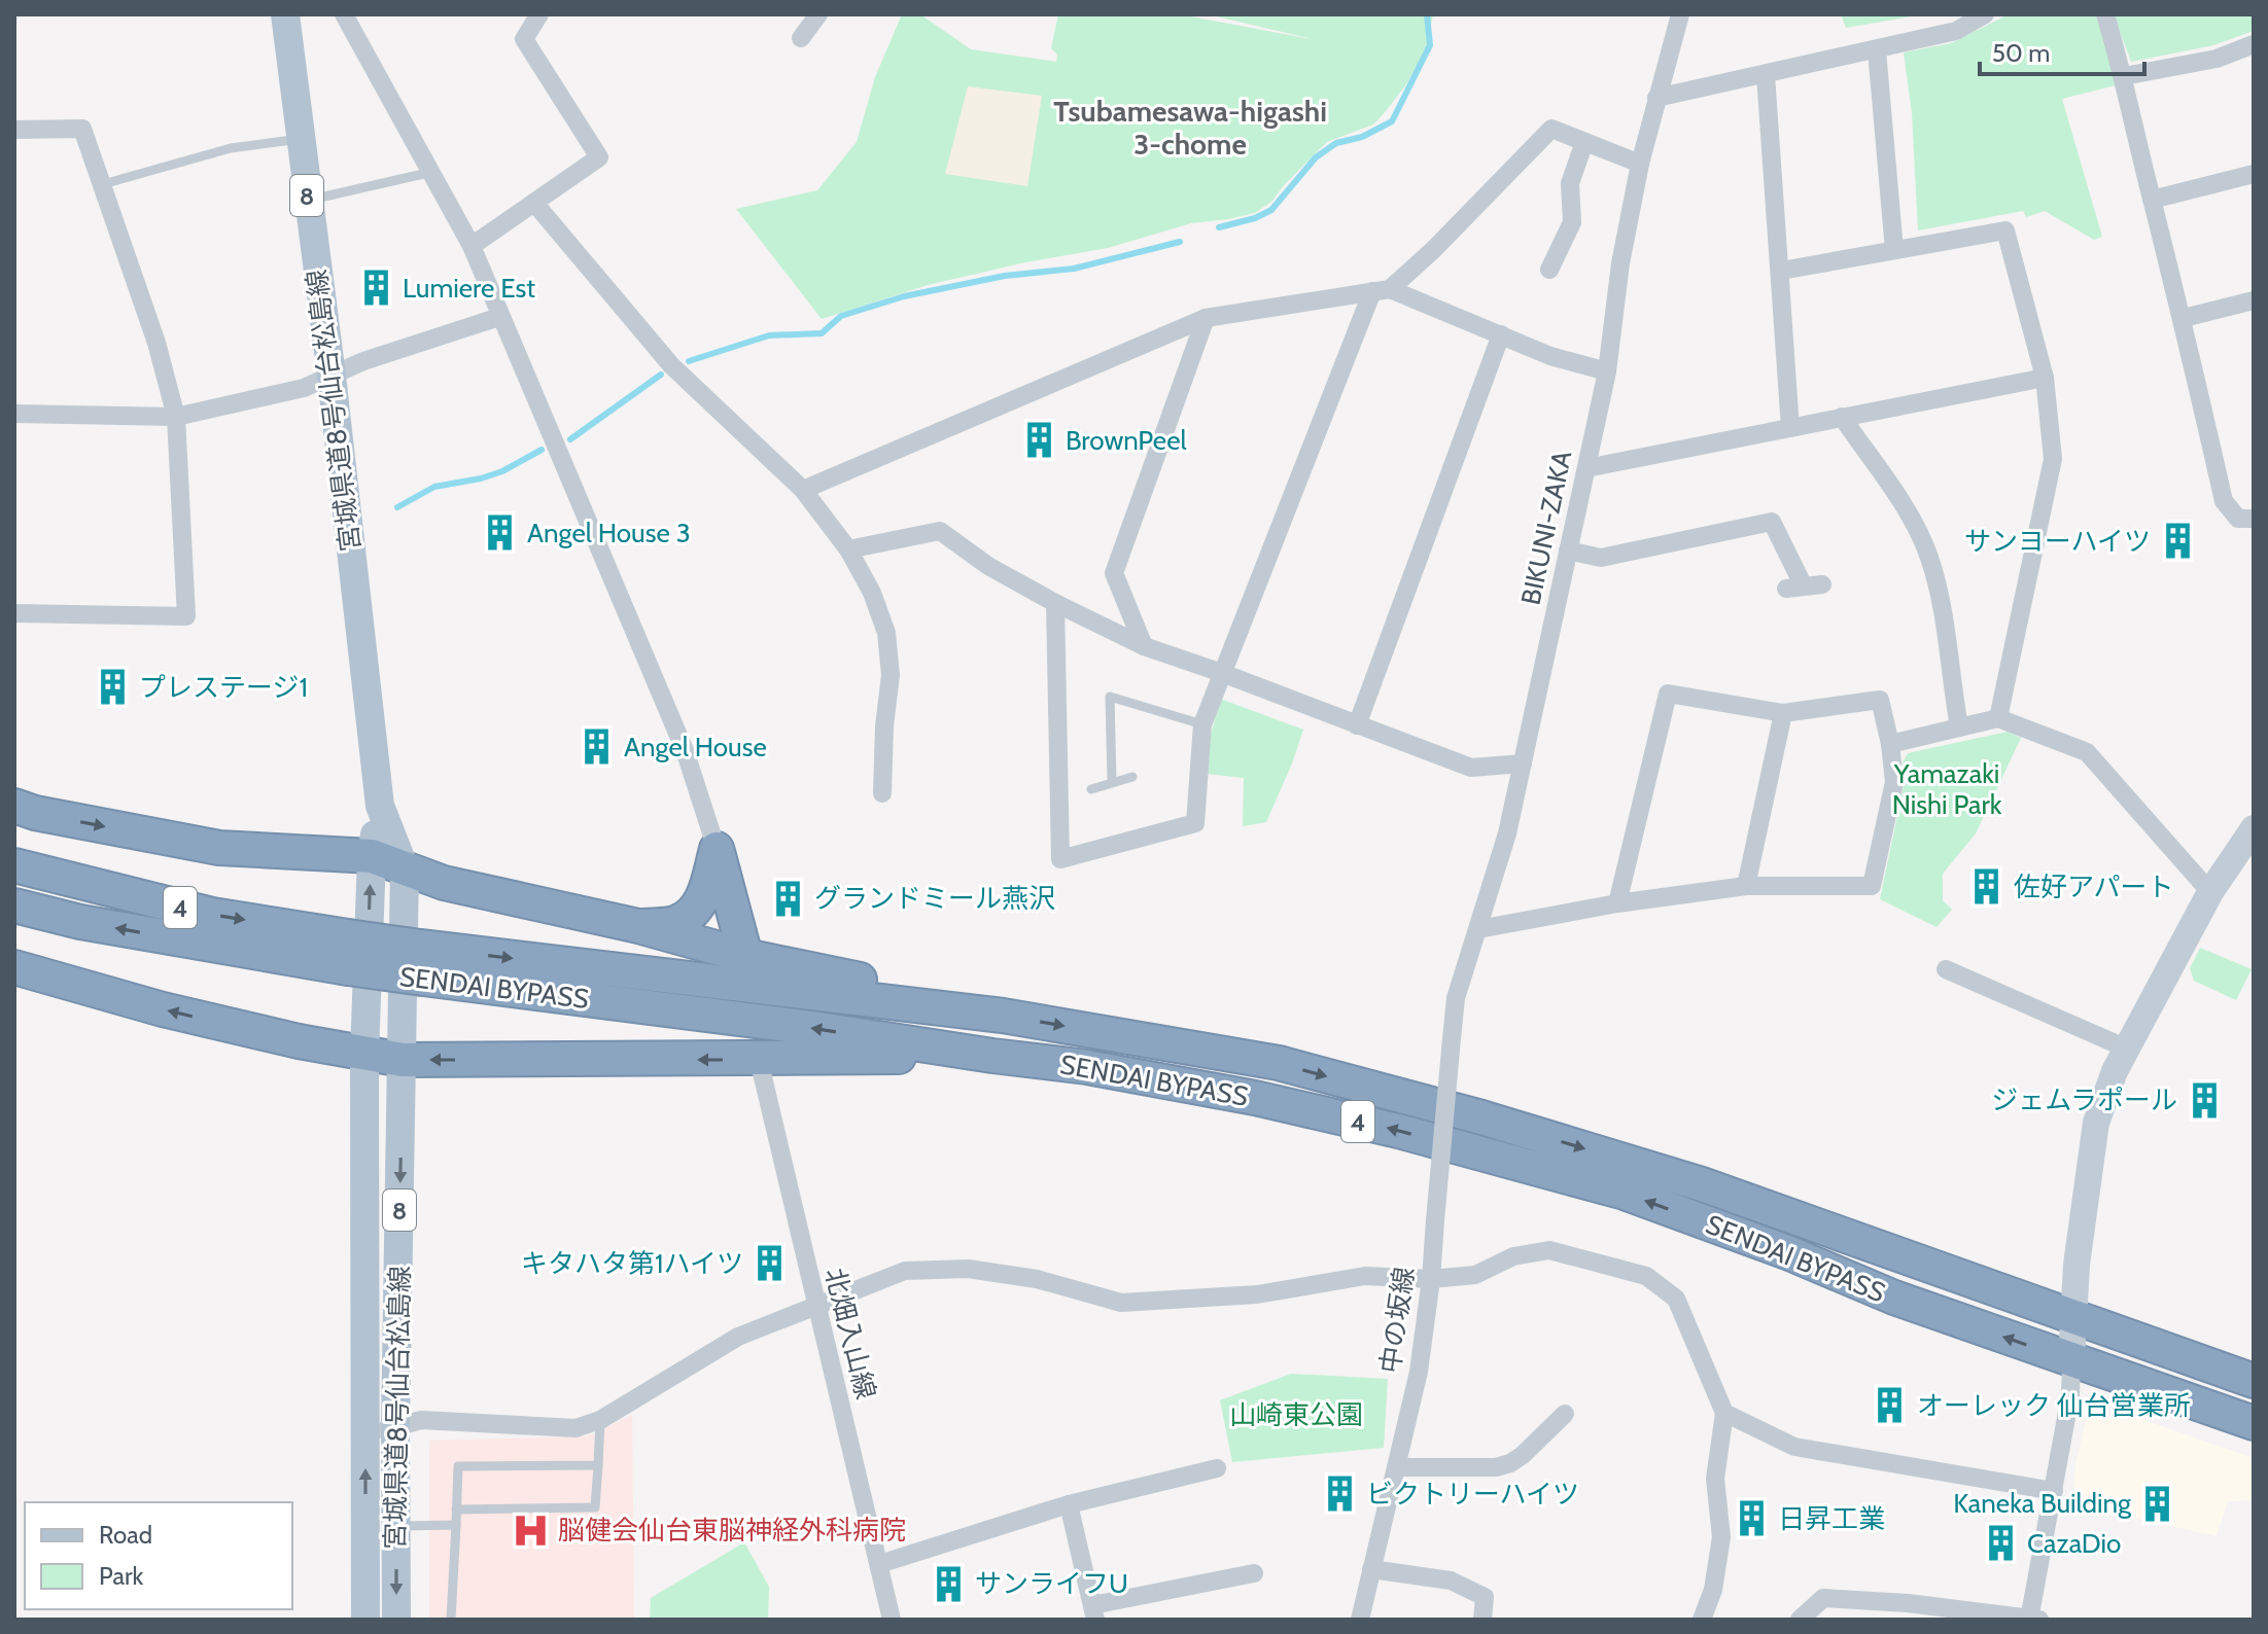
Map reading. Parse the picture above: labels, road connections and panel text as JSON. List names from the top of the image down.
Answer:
{
  "streets": {
    "highway": ["4", "SENDAI BYPASS"],
    "main road": ["8", "宮城県道8号仙台松島線"],
    "street": ["BIKUNI-ZAKA", "中の坂線", "北畑入山線"]
  },
  "crossings": [
    ["BIKUNI-ZAKA", "中の坂線"]
  ],
  "districts": ["Tsubamesawa-higashi 3-chome"],
  "parks": ["Yamazaki Nishi Park", "山崎東公園"],
  "places": {
    "building": [
      "Lumiere Est",
      "BrownPeel",
      "Angel House 3",
      "サンヨーハイツ",
      "プレステージ1",
      "Angel House",
      "佐好アパート",
      "グランドミール燕沢",
      "ジェムラポール",
      "キタハタ第1ハイツ",
      "オーレック 仙台営業所",
      "ビクトリーハイツ",
      "Kaneka Building",
      "日昇工業",
      "CazaDio",
      "サンライフU"
    ],
    "hospital": ["脳健会仙台東脳神経外科病院"]
  },
  "legend": ["Road", "Park"],
  "scale_bar": "50 m"
}
